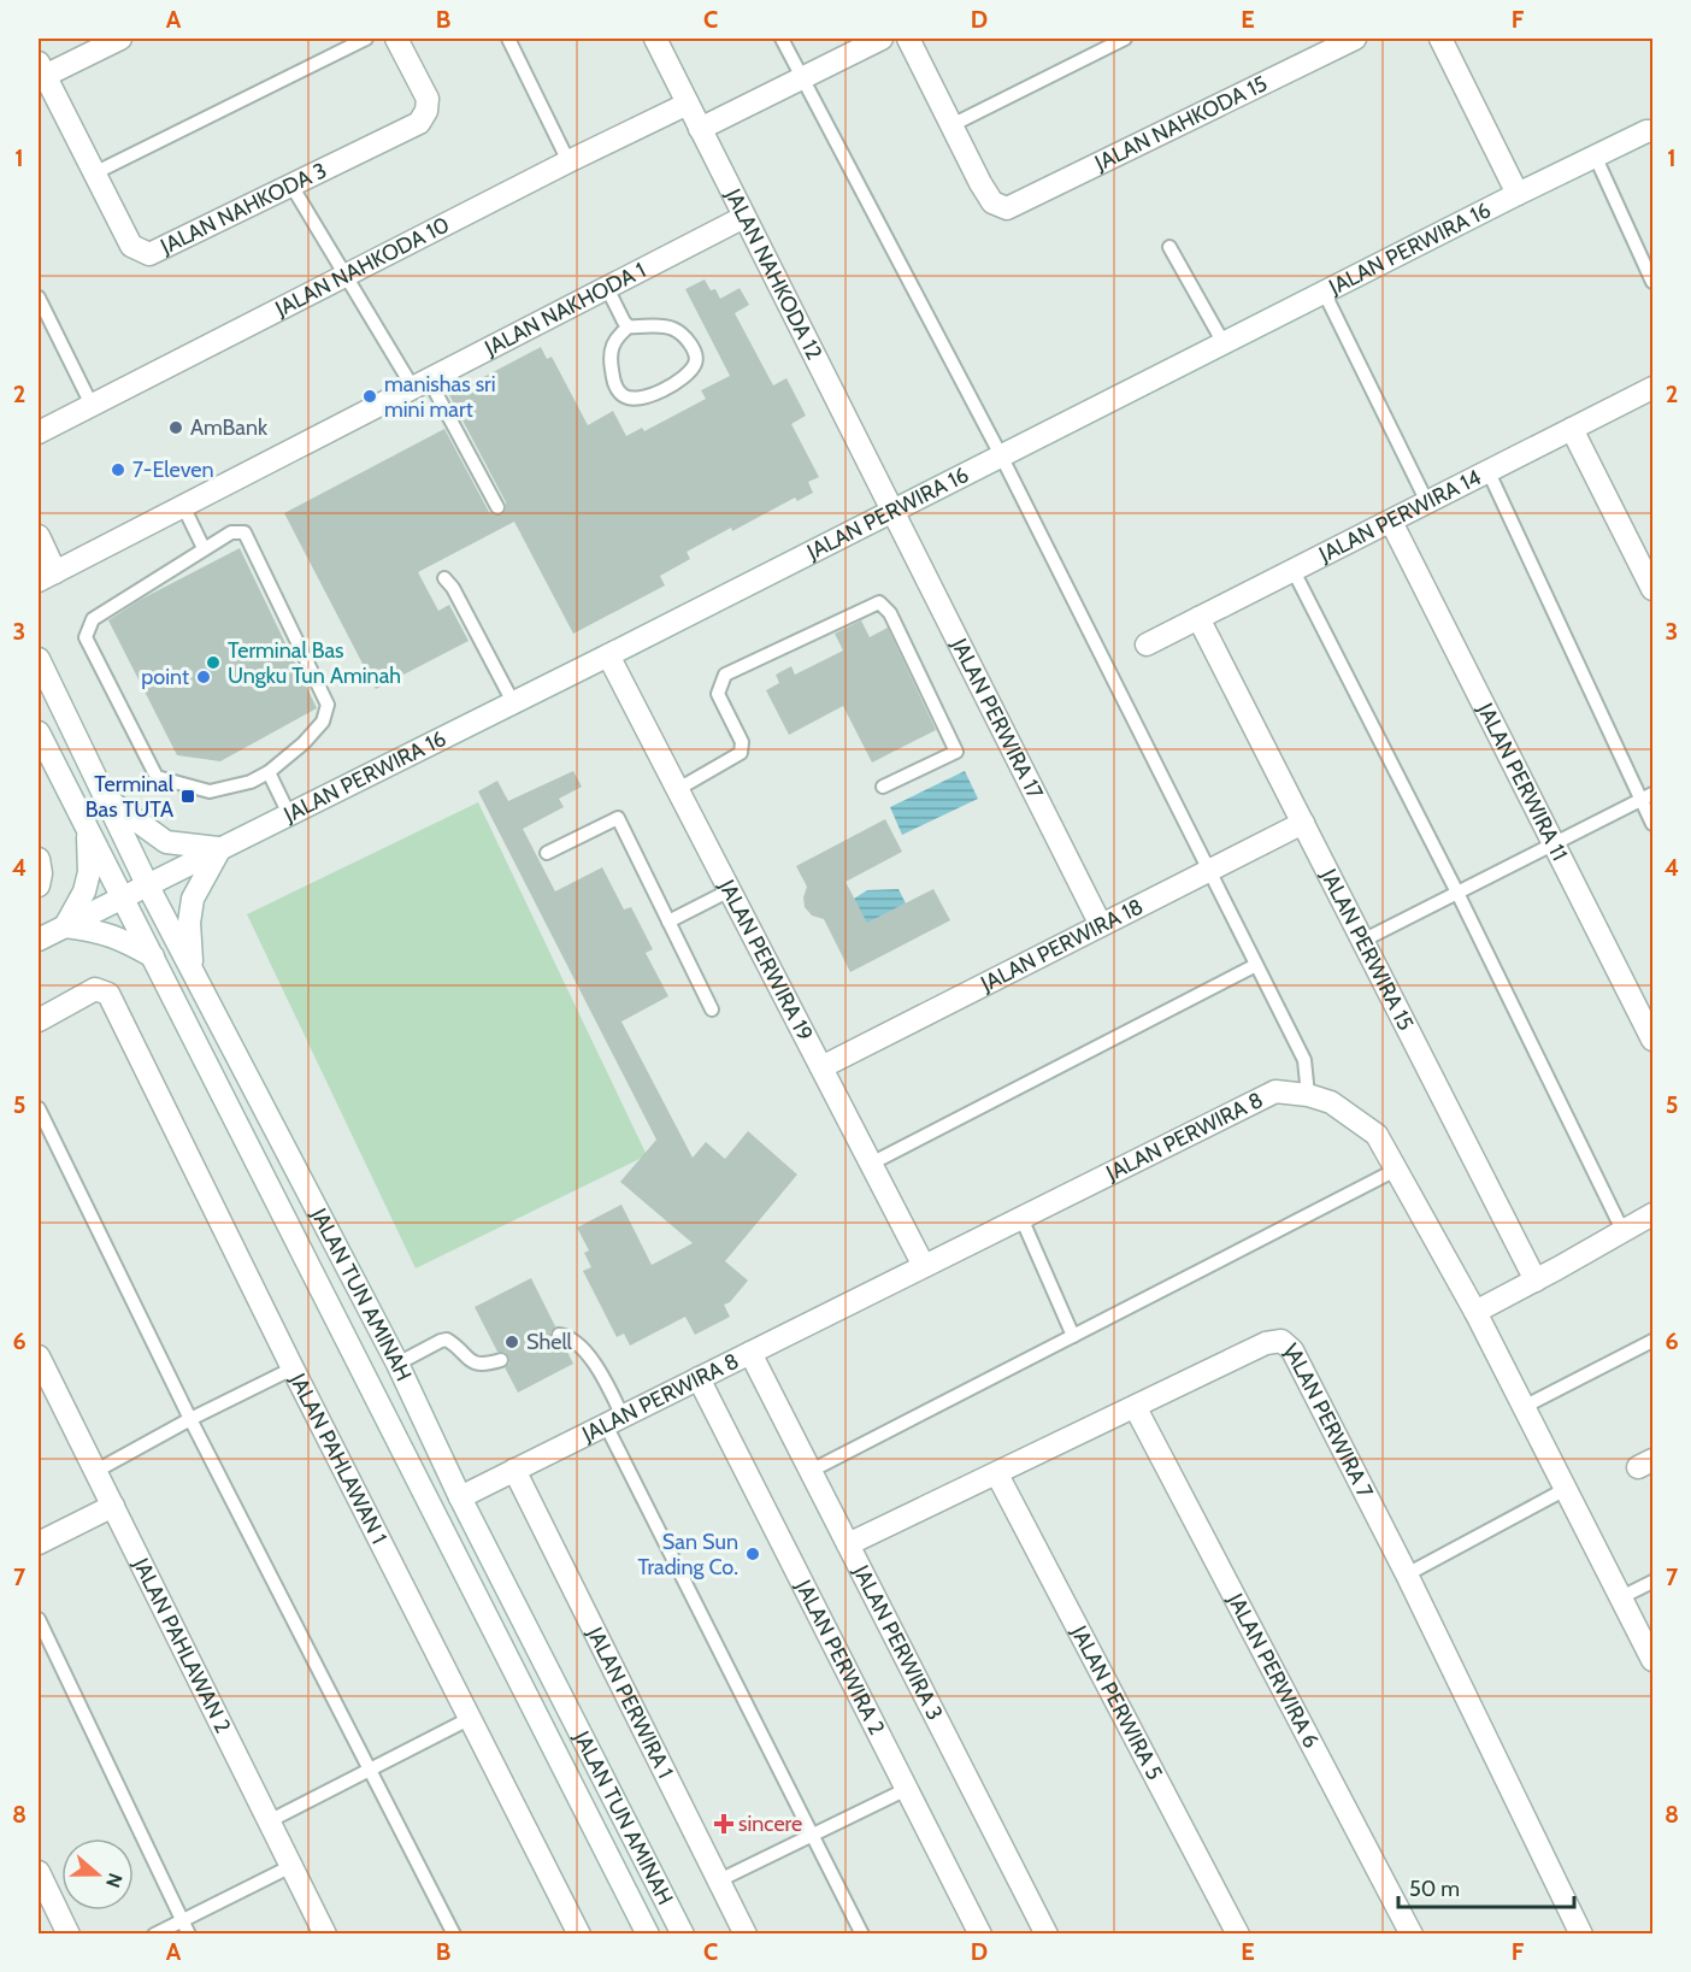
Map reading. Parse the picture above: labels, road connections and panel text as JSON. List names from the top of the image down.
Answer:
{
  "streets": {
    "street": [
      "JALAN NAHKODA 15",
      "JALAN NAHKODA 3",
      "JALAN PERWIRA 16",
      "JALAN NAHKODA 10",
      "JALAN NAHKODA 12",
      "JALAN NAKHODA 1",
      "JALAN PERWIRA 14",
      "JALAN PERWIRA 17",
      "JALAN PERWIRA 11",
      "JALAN PERWIRA 18",
      "JALAN PERWIRA 15",
      "JALAN PERWIRA 19",
      "JALAN PERWIRA 8",
      "JALAN TUN AMINAH",
      "JALAN PERWIRA 7",
      "JALAN PAHLAWAN 1",
      "JALAN PERWIRA 3",
      "JALAN PAHLAWAN 2",
      "JALAN PERWIRA 2",
      "JALAN PERWIRA 6",
      "JALAN PERWIRA 1",
      "JALAN PERWIRA 5"
    ]
  },
  "crossings": [
    ["JALAN PERWIRA 16", "JALAN NAHKODA 12"],
    ["JALAN PERWIRA 16", "JALAN PERWIRA 17"],
    ["JALAN PERWIRA 16", "JALAN PERWIRA 19"],
    ["JALAN PERWIRA 16", "JALAN TUN AMINAH"],
    ["JALAN NAHKODA 10", "JALAN NAHKODA 12"],
    ["JALAN NAHKODA 12", "JALAN NAKHODA 1"],
    ["JALAN NAHKODA 12", "JALAN PERWIRA 17"],
    ["JALAN PERWIRA 14", "JALAN PERWIRA 11"],
    ["JALAN PERWIRA 14", "JALAN PERWIRA 15"],
    ["JALAN PERWIRA 17", "JALAN PERWIRA 18"],
    ["JALAN PERWIRA 18", "JALAN PERWIRA 15"],
    ["JALAN PERWIRA 18", "JALAN PERWIRA 19"],
    ["JALAN PERWIRA 19", "JALAN PERWIRA 8"],
    ["JALAN PERWIRA 8", "JALAN TUN AMINAH"],
    ["JALAN PERWIRA 8", "JALAN PERWIRA 3"],
    ["JALAN PERWIRA 8", "JALAN PERWIRA 2"],
    ["JALAN PERWIRA 8", "JALAN PERWIRA 1"],
    ["JALAN PERWIRA 7", "JALAN PERWIRA 3"],
    ["JALAN PERWIRA 7", "JALAN PERWIRA 6"],
    ["JALAN PERWIRA 7", "JALAN PERWIRA 5"]
  ],
  "places": {
    "other": [
      "manishas sri mini mart",
      "AmBank",
      "7-Eleven",
      "Terminal Bas Ungku Tun Aminah",
      "point",
      "Shell",
      "San Sun Trading Co."
    ],
    "transit": ["Terminal Bas TUTA"],
    "health": ["sincere"]
  },
  "scale_bar": "50 m",
  "north": "right",
  "grid": {
    "columns": [
      "A",
      "B",
      "C",
      "D",
      "E",
      "F"
    ],
    "rows": [
      "1",
      "2",
      "3",
      "4",
      "5",
      "6",
      "7",
      "8"
    ]
  }
}
